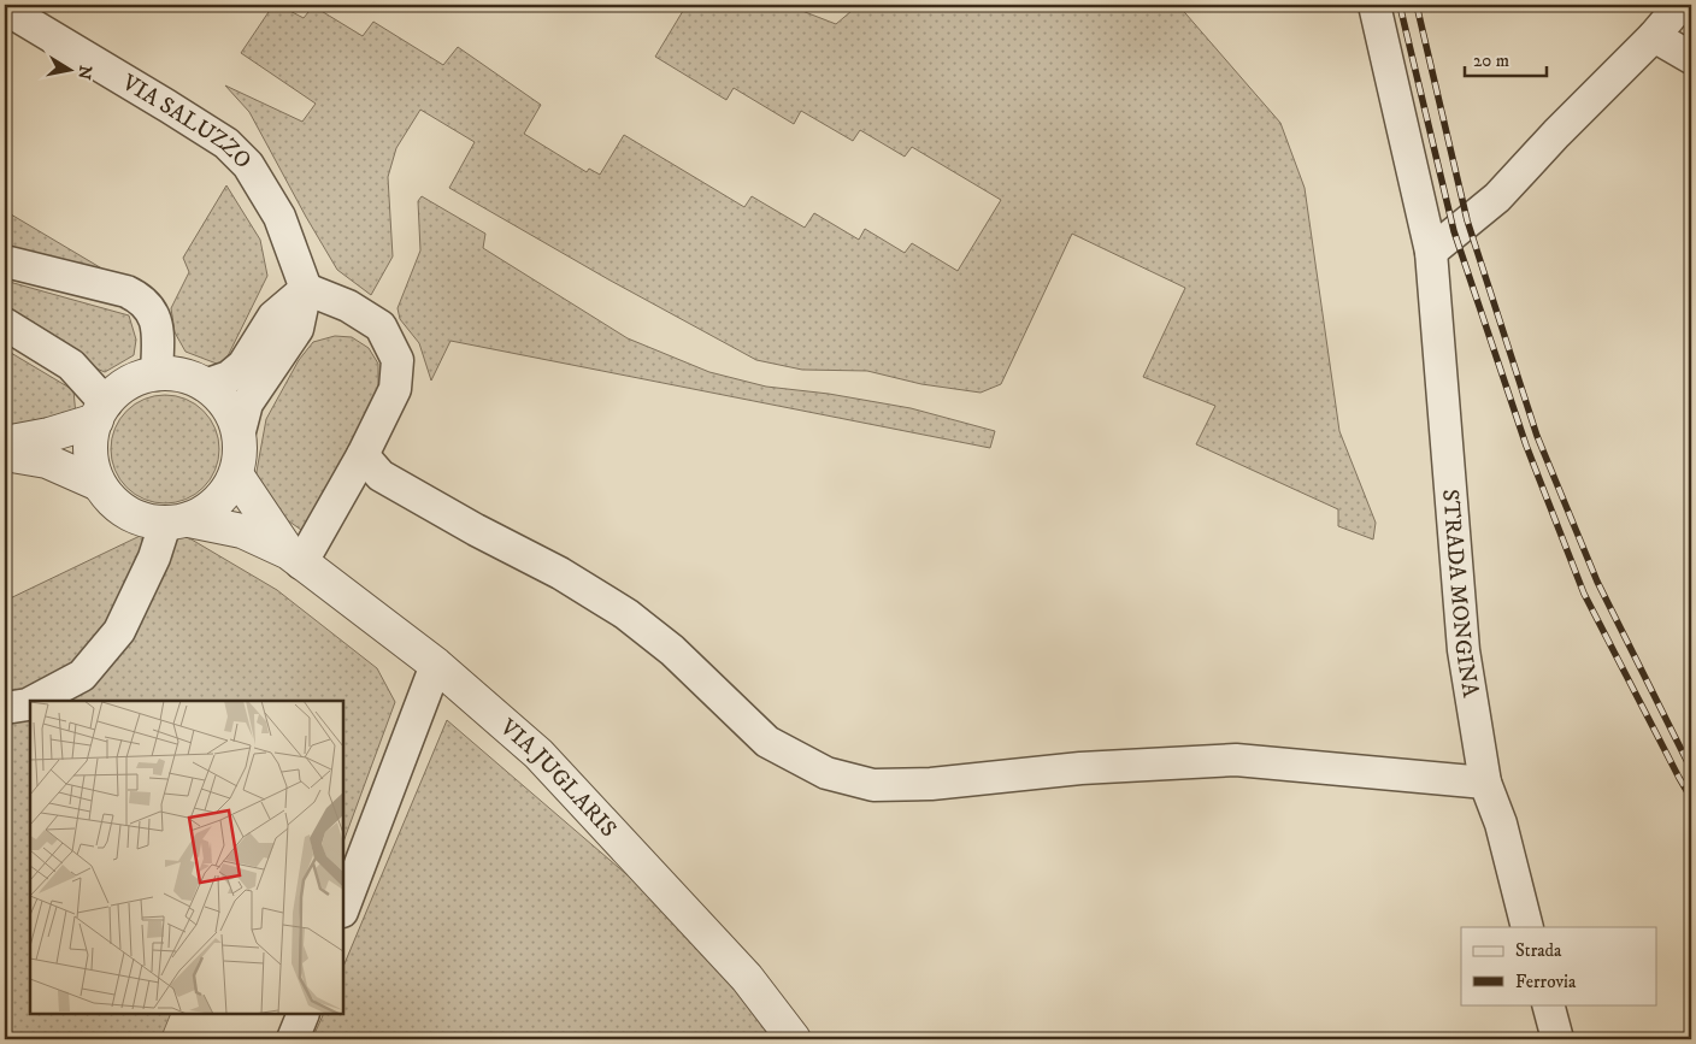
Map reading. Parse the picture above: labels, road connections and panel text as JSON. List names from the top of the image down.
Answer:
{
  "streets": {
    "street": ["VIA SALUZZO", "STRADA MONGINA", "VIA JUGLARIS"]
  },
  "legend": ["Strada", "Ferrovia"],
  "scale_bar": "20 m",
  "north": "right"
}
